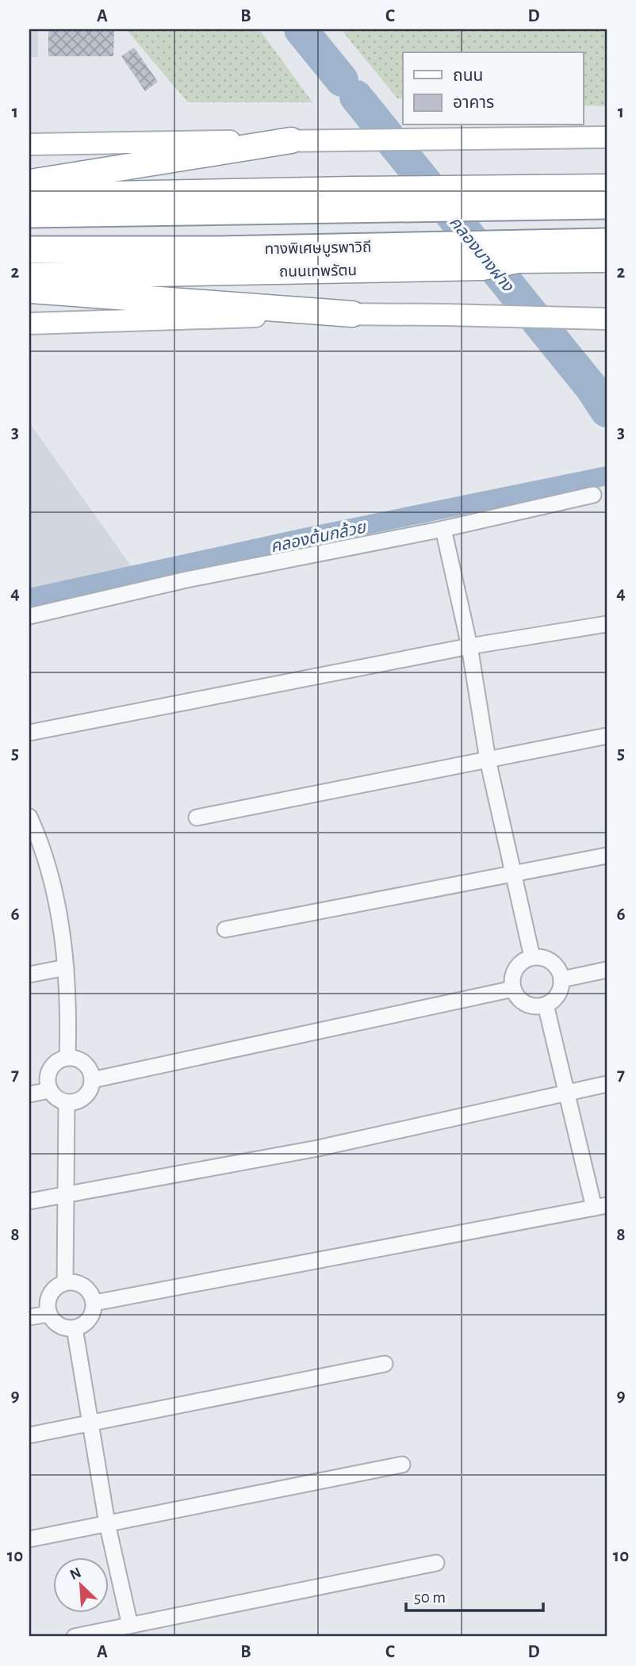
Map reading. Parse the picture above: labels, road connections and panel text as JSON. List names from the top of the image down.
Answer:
{
  "streets": {
    "highway": ["ทางพิเศษบูรพาวิถี", "ถนนเทพรัตน"]
  },
  "water": ["คลองบางฝาง", "คลองต้นกล้วย"],
  "legend": ["ถนน", "อาคาร"],
  "scale_bar": "50 m",
  "north": "top left",
  "grid": {
    "columns": [
      "A",
      "B",
      "C",
      "D"
    ],
    "rows": [
      "1",
      "2",
      "3",
      "4",
      "5",
      "6",
      "7",
      "8",
      "9",
      "10"
    ]
  }
}
